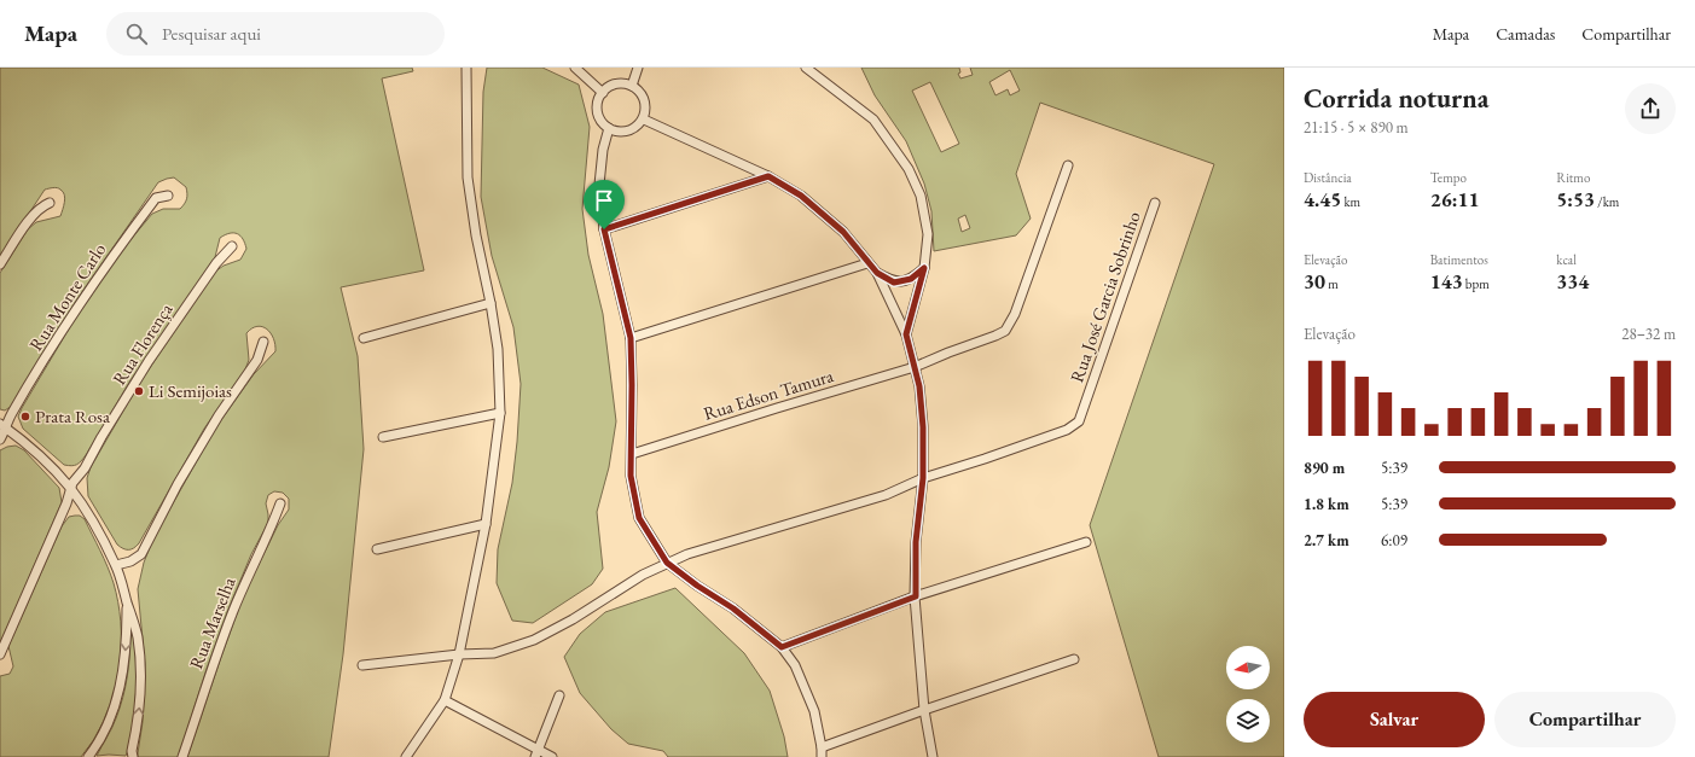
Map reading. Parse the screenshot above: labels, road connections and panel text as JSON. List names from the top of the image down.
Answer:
{
  "streets": {
    "street": [
      "Rua Monte Carlo",
      "Rua José Garcia Sobrinho",
      "Rua Florença",
      "Rua Edson Tamura",
      "Rua Marselha"
    ]
  },
  "places": ["Li Semijoias", "Prata Rosa"],
  "north": "left",
  "page": {
    "header": "Mapa",
    "search": "Pesquisar aqui",
    "nav": ["Mapa", "Camadas", "Compartilhar"],
    "heading": ["Corrida noturna", "21:15 · 5 × 890 m"],
    "stats": [
      ["Distância", "4.45 km"],
      ["Tempo", "26:11"],
      ["Ritmo", "5:53 /km"],
      ["Elevação", "30 m"],
      ["Batimentos", "143 bpm"],
      ["kcal", "334"]
    ],
    "chart": ["Elevação", "28–32 m"],
    "list": [
      {
        "name": "890 m",
        "note": "5:39"
      },
      {
        "name": "1.8 km",
        "note": "5:39"
      },
      {
        "name": "2.7 km",
        "note": "6:09"
      }
    ],
    "buttons": ["Salvar", "Compartilhar"]
  }
}
